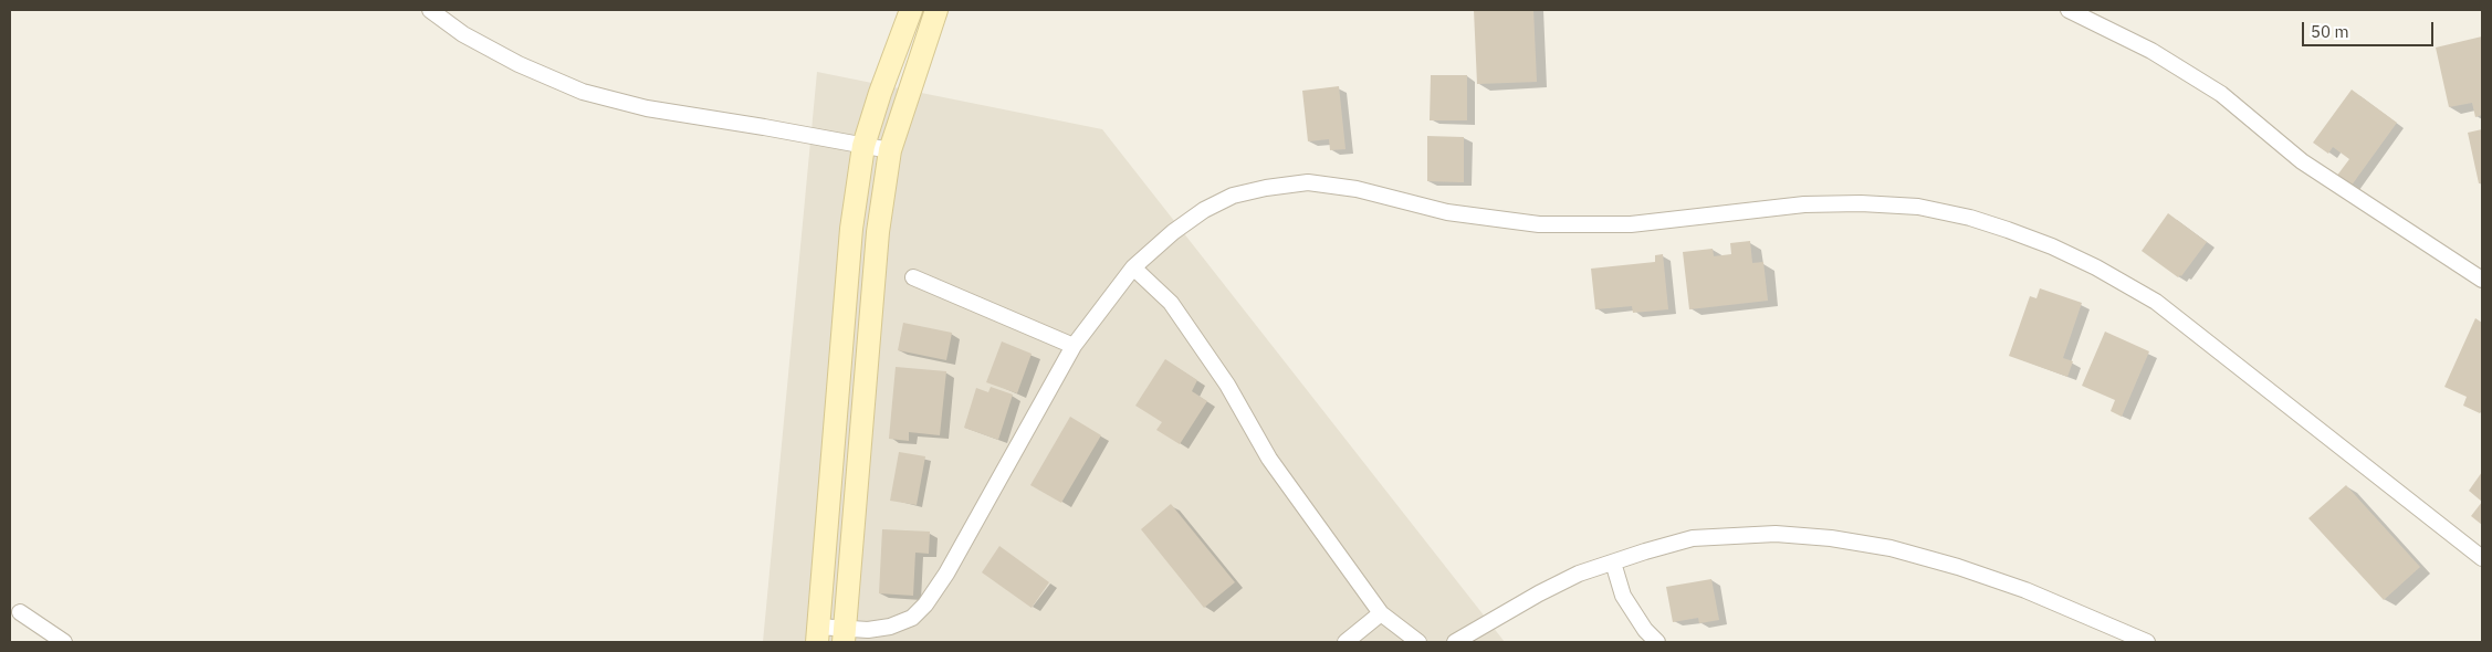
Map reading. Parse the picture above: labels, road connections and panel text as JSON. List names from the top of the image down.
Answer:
{
  "scale_bar": "50 m"
}
